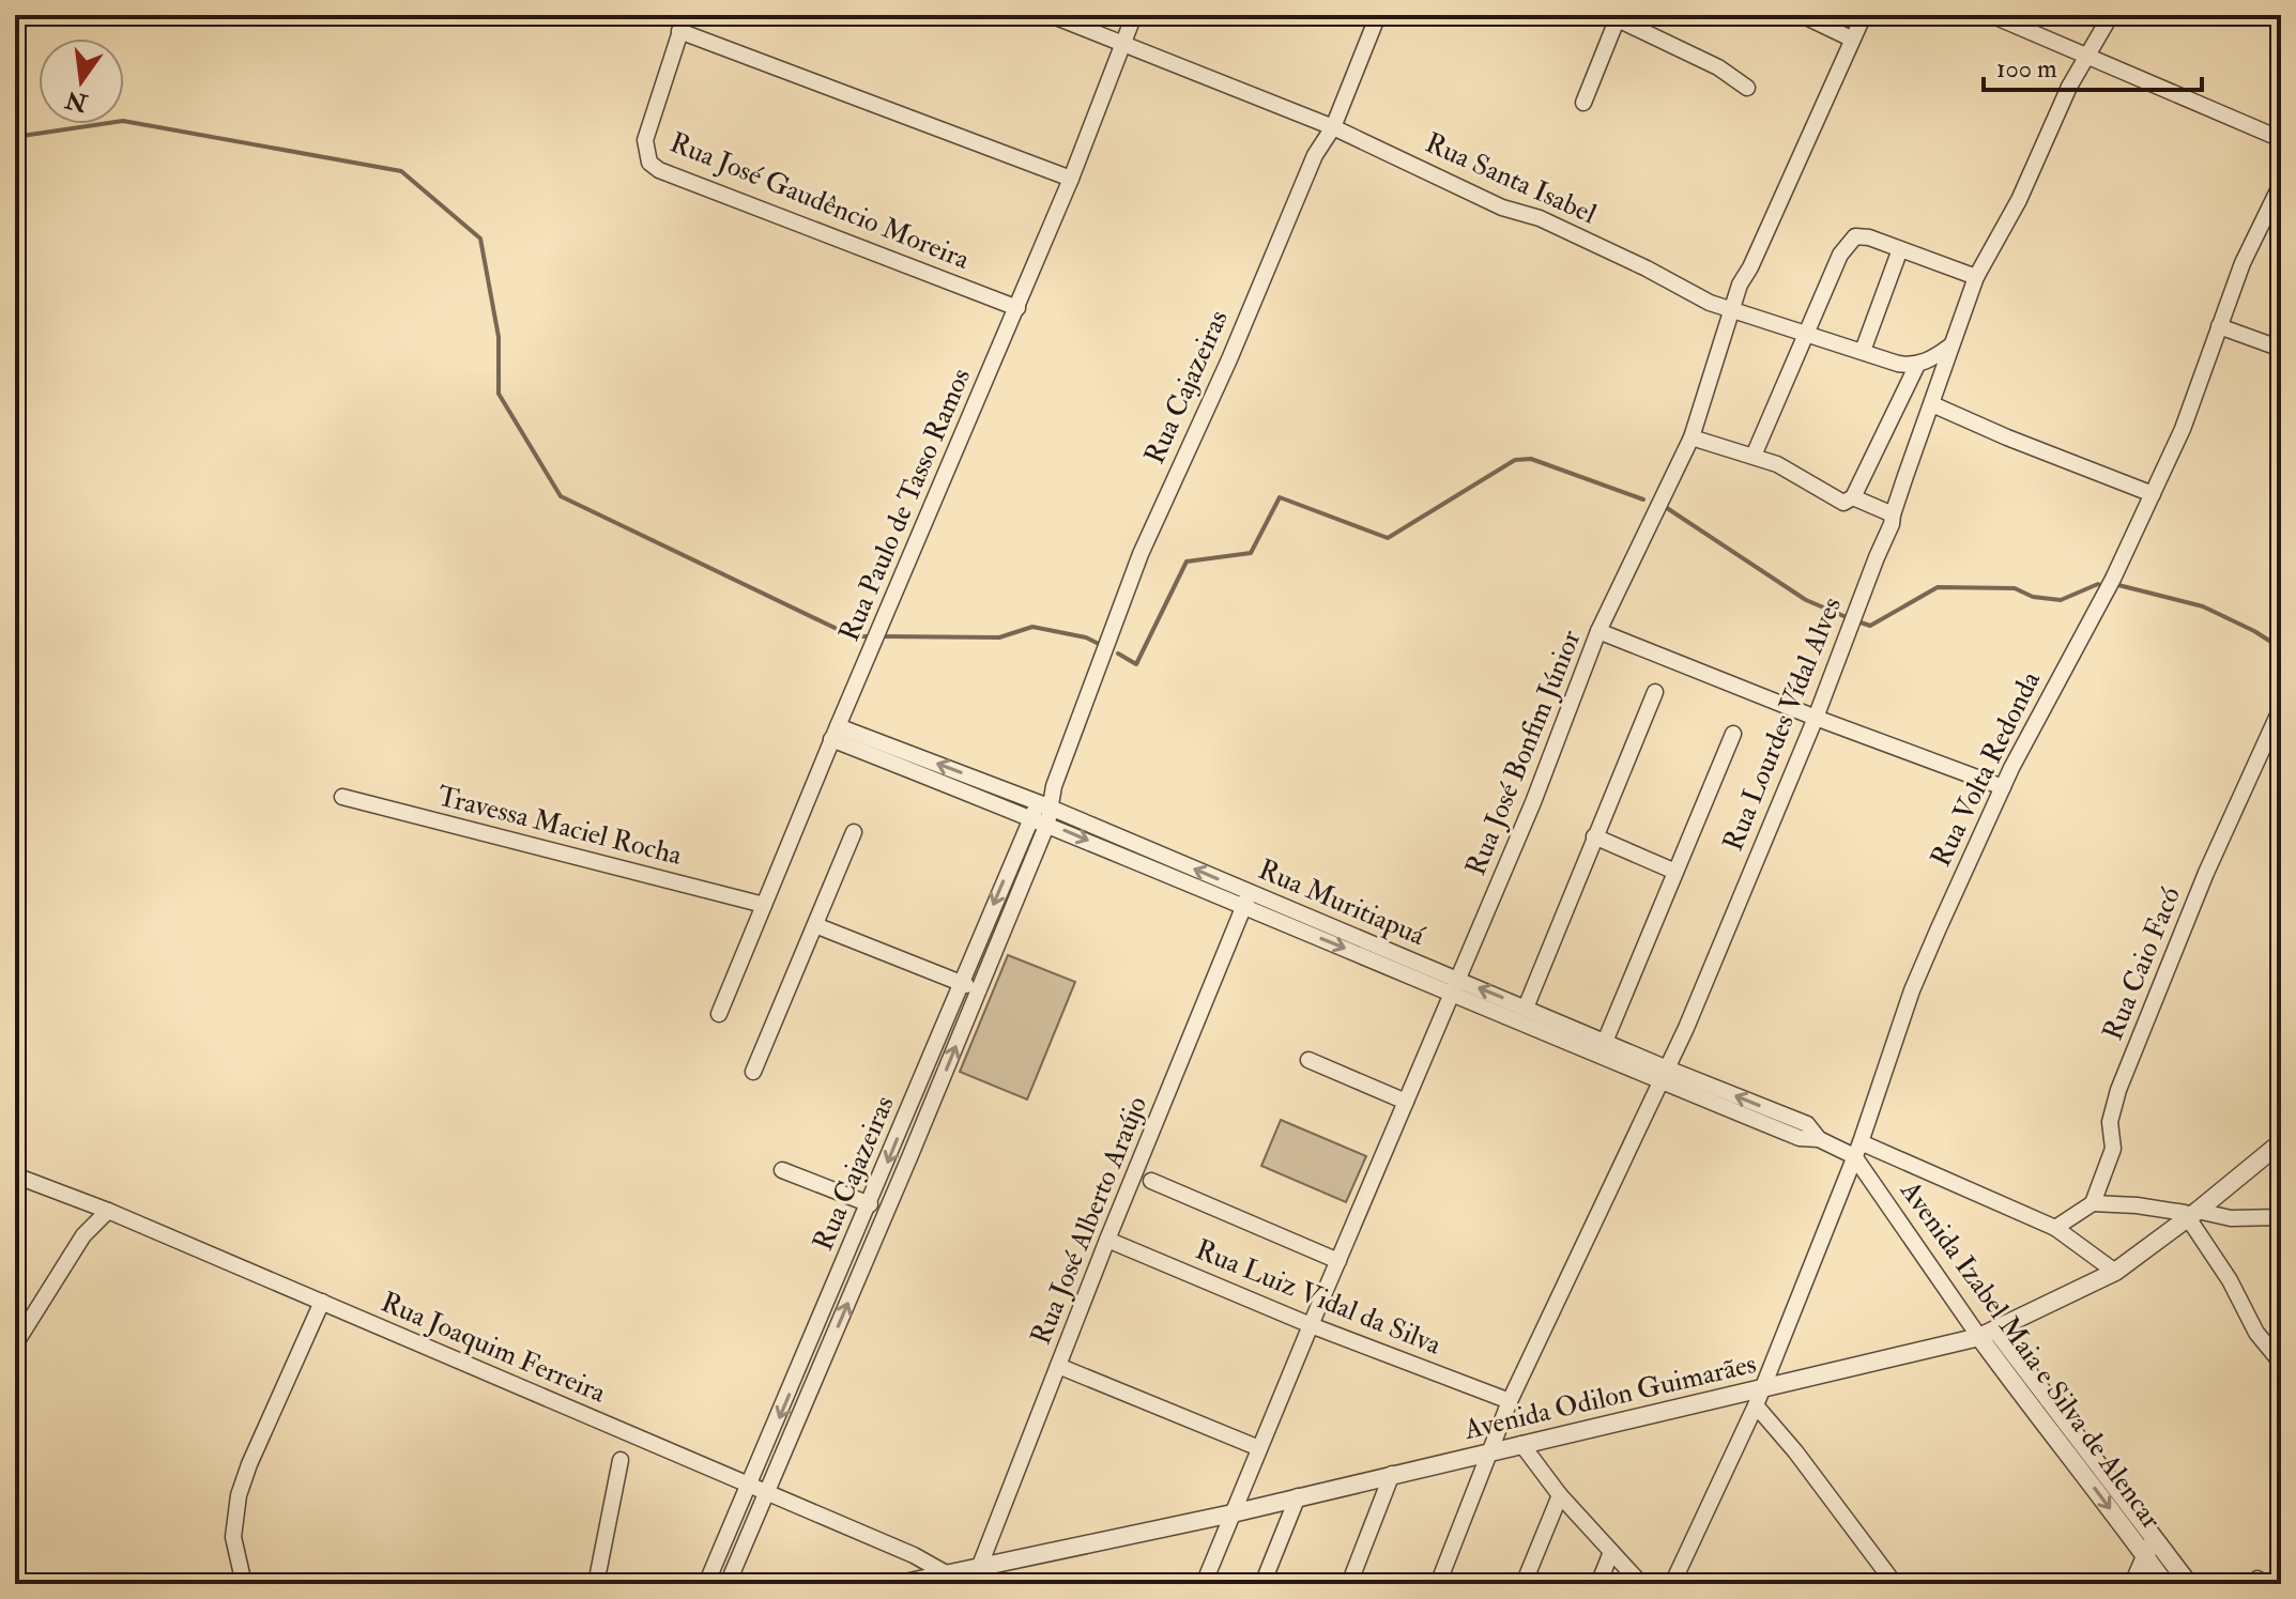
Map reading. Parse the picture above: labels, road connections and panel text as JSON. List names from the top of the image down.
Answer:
{
  "streets": {
    "street": [
      "Rua Santa Isabel",
      "Rua José Gaudêncio Moreira",
      "Rua Cajazeiras",
      "Rua Paulo de Tasso Ramos",
      "Rua Lourdes Vídal Alves",
      "Rua José Bonfim Júnior",
      "Rua Volta Redonda",
      "Travessa Maciel Rocha",
      "Rua Muritiapuá",
      "Rua Caio Facó",
      "Rua José Alberto Araújo",
      "Rua Luiz Vidal da Silva",
      "Rua Joaquim Ferreira",
      "Avenida Izabel Maia e Silva de Alencar",
      "Avenida Odilon Guimarães"
    ]
  },
  "crossings": [
    ["Rua Santa Isabel", "Rua Cajazeiras"],
    ["Rua Santa Isabel", "Rua Paulo de Tasso Ramos"],
    ["Rua Santa Isabel", "Rua José Bonfim Júnior"],
    ["Rua José Gaudêncio Moreira", "Rua Paulo de Tasso Ramos"],
    ["Rua Cajazeiras", "Rua Muritiapuá"],
    ["Rua Cajazeiras", "Rua Joaquim Ferreira"],
    ["Rua Paulo de Tasso Ramos", "Travessa Maciel Rocha"],
    ["Rua Paulo de Tasso Ramos", "Rua Muritiapuá"],
    ["Rua Lourdes Vídal Alves", "Rua Muritiapuá"],
    ["Rua Lourdes Vídal Alves", "Rua Luiz Vidal da Silva"],
    ["Rua Lourdes Vídal Alves", "Avenida Odilon Guimarães"],
    ["Rua José Bonfim Júnior", "Rua Muritiapuá"],
    ["Rua José Bonfim Júnior", "Rua Luiz Vidal da Silva"],
    ["Rua José Bonfim Júnior", "Avenida Odilon Guimarães"],
    ["Rua Volta Redonda", "Rua Muritiapuá"],
    ["Rua Volta Redonda", "Avenida Izabel Maia e Silva de Alencar"],
    ["Rua Volta Redonda", "Avenida Odilon Guimarães"],
    ["Rua Muritiapuá", "Rua José Alberto Araújo"],
    ["Rua Muritiapuá", "Avenida Izabel Maia e Silva de Alencar"],
    ["Rua Muritiapuá", "Avenida Odilon Guimarães"],
    ["Rua José Alberto Araújo", "Rua Luiz Vidal da Silva"],
    ["Rua José Alberto Araújo", "Avenida Odilon Guimarães"],
    ["Rua Joaquim Ferreira", "Avenida Odilon Guimarães"],
    ["Avenida Izabel Maia e Silva de Alencar", "Avenida Odilon Guimarães"]
  ],
  "scale_bar": "100 m",
  "north": "bottom"
}
